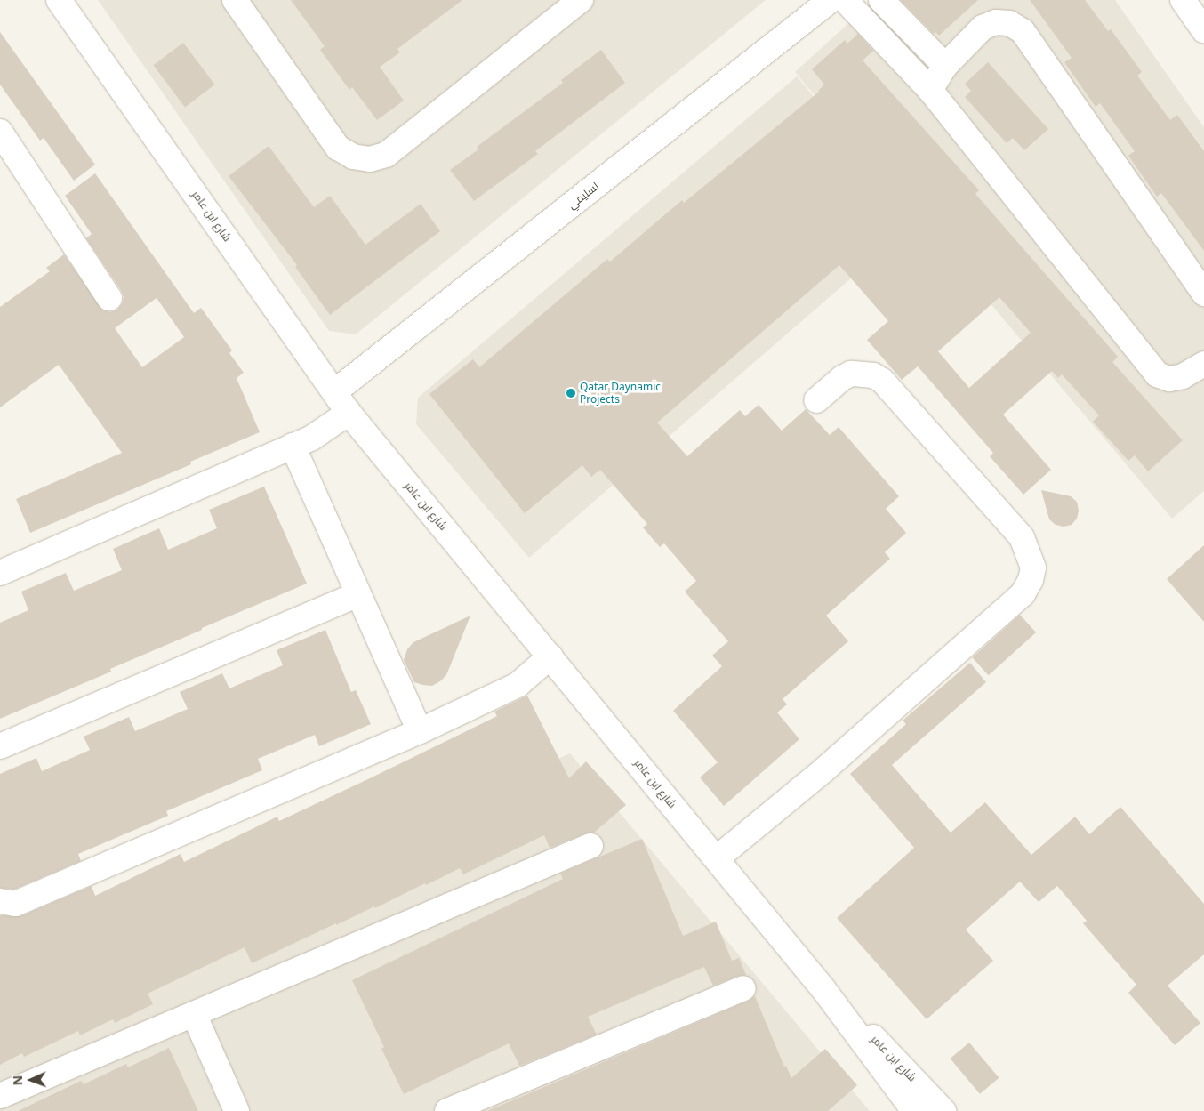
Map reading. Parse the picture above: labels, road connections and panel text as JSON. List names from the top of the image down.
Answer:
{
  "streets": {
    "street": ["لسليمي", "شارع ابن عامر"]
  },
  "crossings": [
    ["لسليمي", "شارع ابن عامر"]
  ],
  "places": ["Qatar Daynamic Projects"],
  "north": "left"
}
